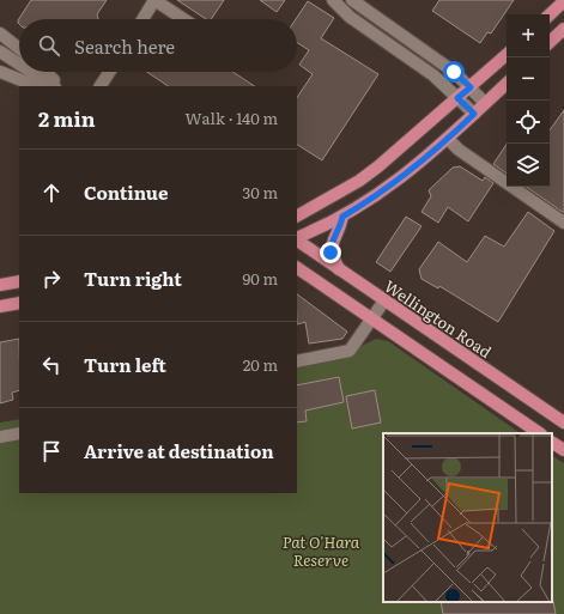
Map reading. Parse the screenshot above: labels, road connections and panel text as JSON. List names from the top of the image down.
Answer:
{
  "streets": {
    "main road": ["Wellington Road"]
  },
  "parks": ["Pat O'Hara Reserve"],
  "page": {
    "map_buttons": ["+", "−"],
    "search": "Search here",
    "heading": ["2 min", "Walk · 140 m"],
    "list": [
      ["Continue", "30 m"],
      ["Turn right", "90 m"],
      ["Turn left", "20 m"],
      "Arrive at destination"
    ]
  }
}
